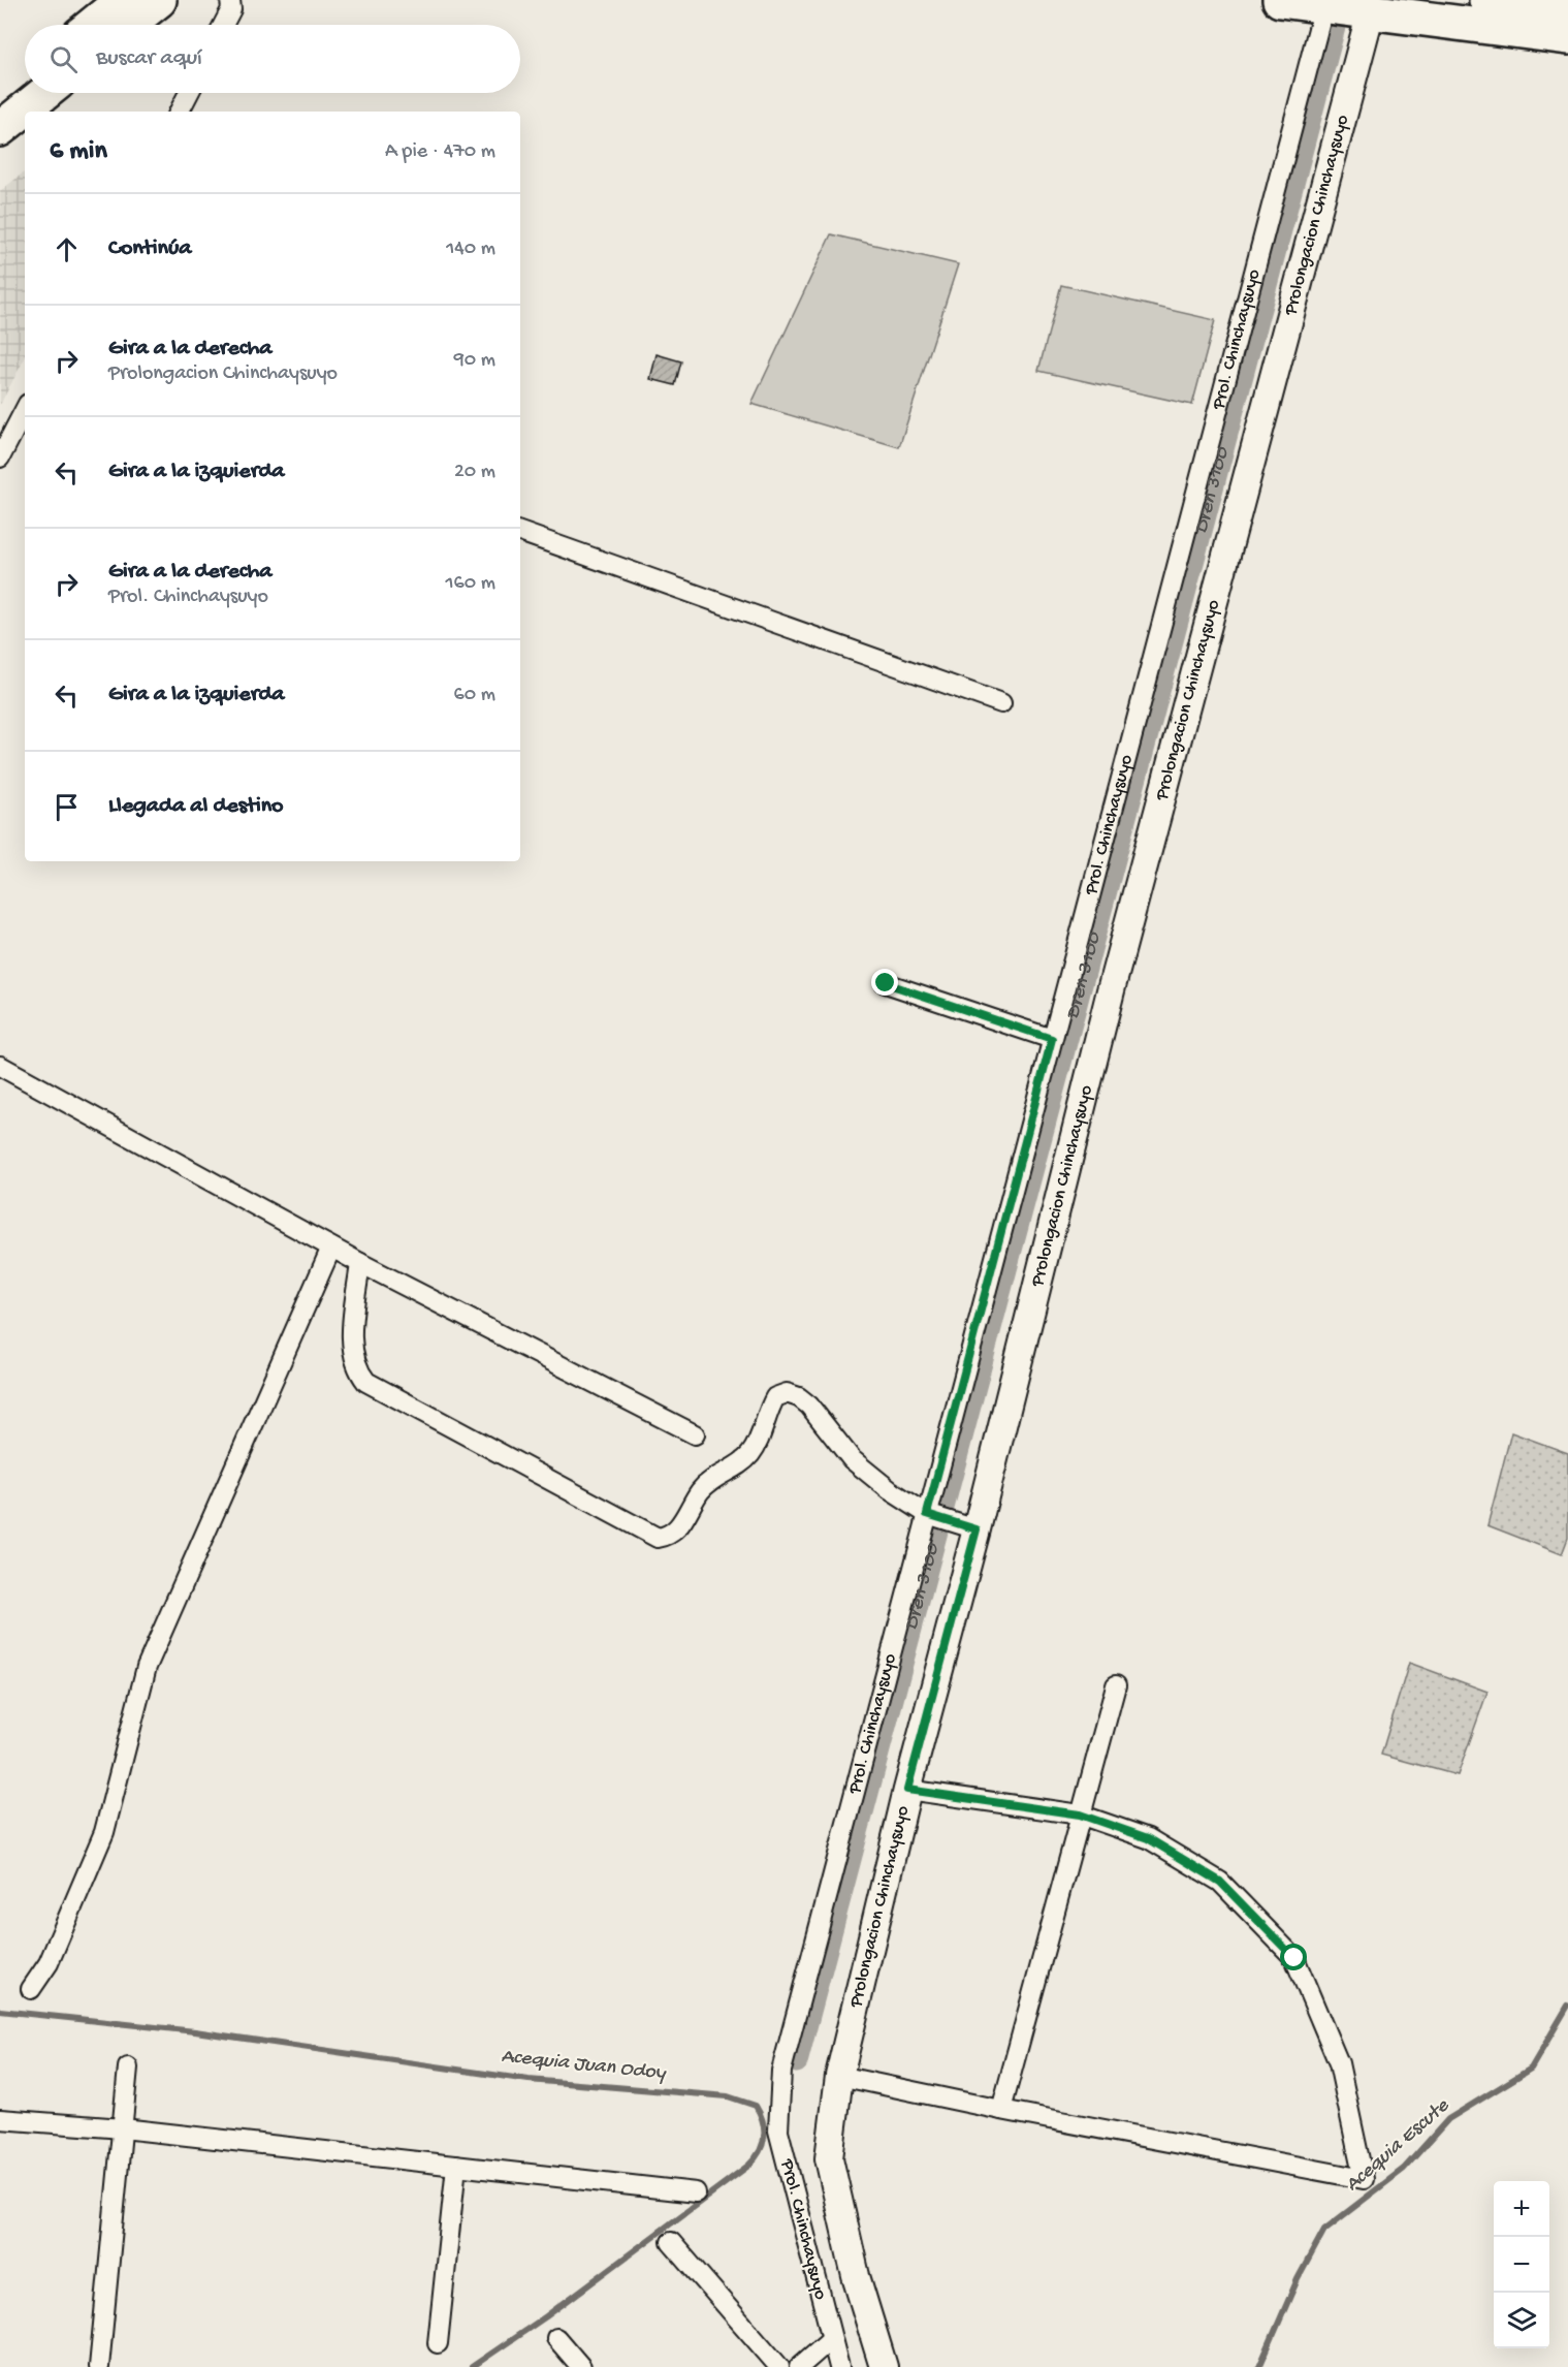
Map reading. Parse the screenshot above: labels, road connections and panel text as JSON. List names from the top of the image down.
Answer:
{
  "streets": {
    "street": ["Prolongacion Chinchaysuyo", "Prol. Chinchaysuyo"]
  },
  "crossings": [
    ["Prolongacion Chinchaysuyo", "Prol. Chinchaysuyo"]
  ],
  "water": ["Dren 3100", "Acequia Juan Odoy", "Acequia Escute"],
  "page": {
    "search": "Buscar aquí",
    "heading": ["6 min", "A pie · 470 m"],
    "list": [
      ["Continúa", "140 m"],
      ["Gira a la derecha", "Prolongacion Chinchaysuyo", "90 m"],
      ["Gira a la izquierda", "20 m"],
      ["Gira a la derecha", "Prol. Chinchaysuyo", "160 m"],
      ["Gira a la izquierda", "60 m"],
      "Llegada al destino"
    ],
    "map_buttons": ["+", "−"]
  }
}
